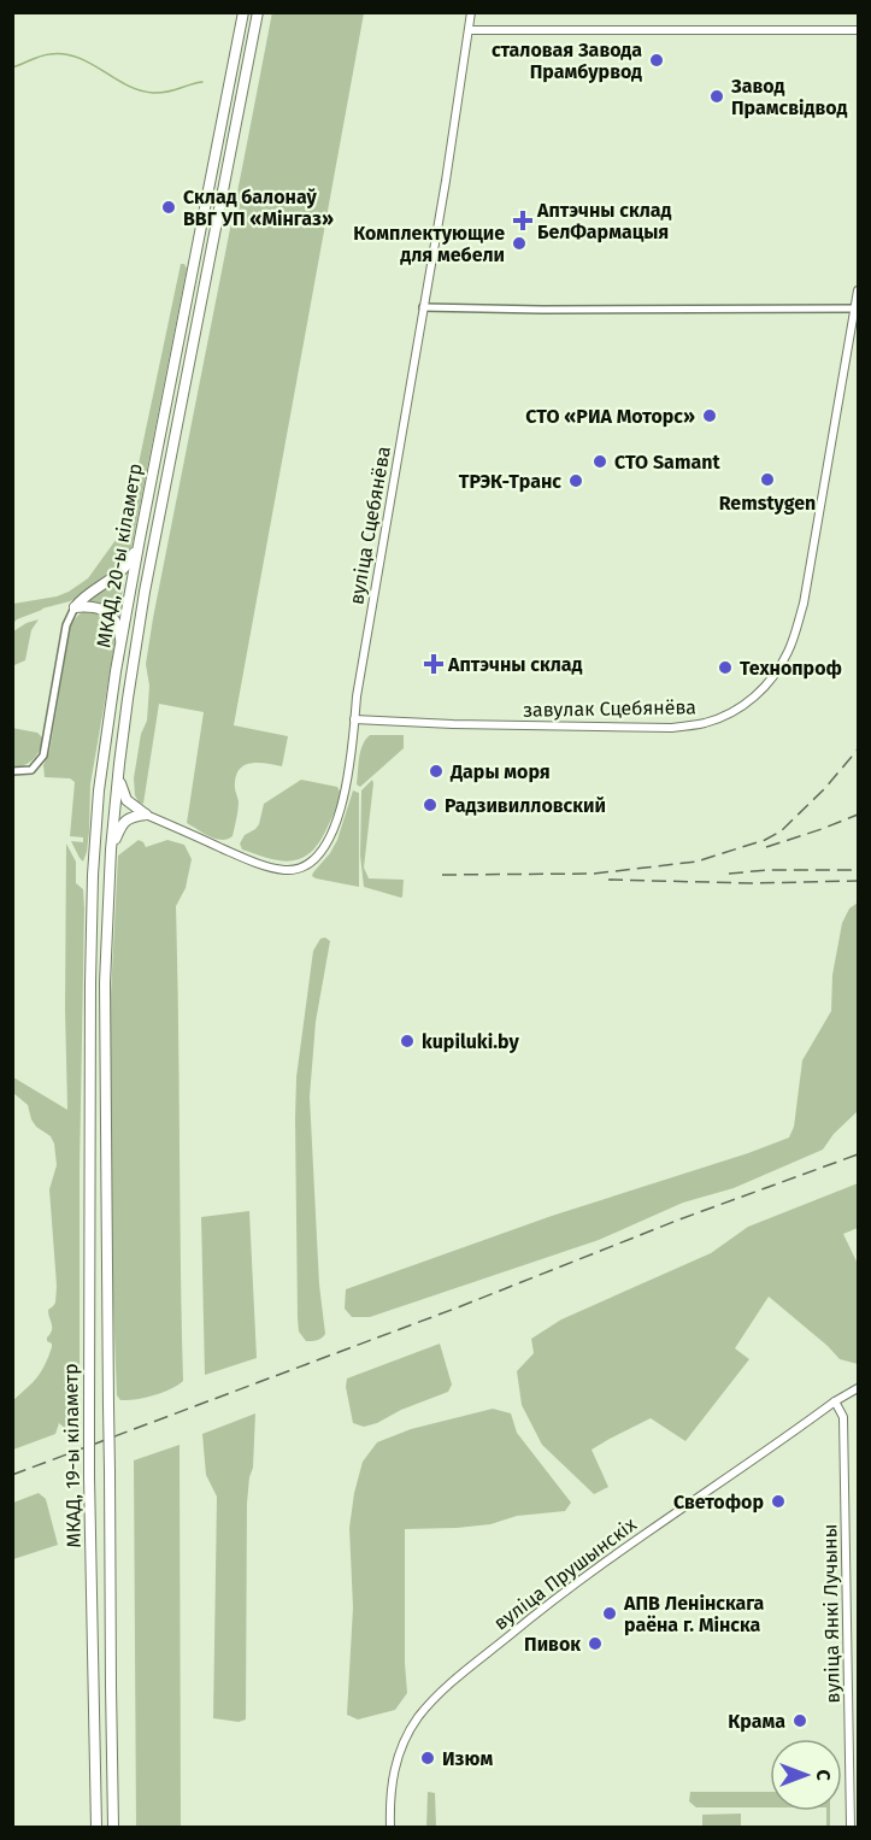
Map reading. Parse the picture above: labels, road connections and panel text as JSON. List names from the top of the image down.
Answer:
{
  "streets": {
    "highway": ["МКАД, 20-ы кіламетр", "МКАД, 19-ы кіламетр"],
    "street": [
      "вуліца Сцебянёва",
      "завулак Сцебянёва",
      "вуліца Прушынскіх",
      "вуліца Янкі Лучыны"
    ]
  },
  "crossings": [
    ["вуліца Сцебянёва", "завулак Сцебянёва"],
    ["МКАД, 20-ы кіламетр", "МКАД, 19-ы кіламетр"],
    ["вуліца Прушынскіх", "вуліца Янкі Лучыны"]
  ],
  "places": {
    "other": [
      "сталовая Завода Прамбурвод",
      "Завод Прамсвідвод",
      "Склад балонаў ВВГ УП «Мінгаз»",
      "Комплектующие для мебели",
      "СТО «РИА Моторс»",
      "СТО Samant",
      "Remstygen",
      "ТРЭК-Транс",
      "Технопроф",
      "Дары моря",
      "Радзивилловский",
      "kupiluki.by",
      "Светофор",
      "АПВ Ленінскага раёна г. Мінска",
      "Пивок",
      "Крама",
      "Изюм"
    ],
    "health": ["Аптэчны склад БелФармацыя", "Аптэчны склад"]
  },
  "north": "right"
}
